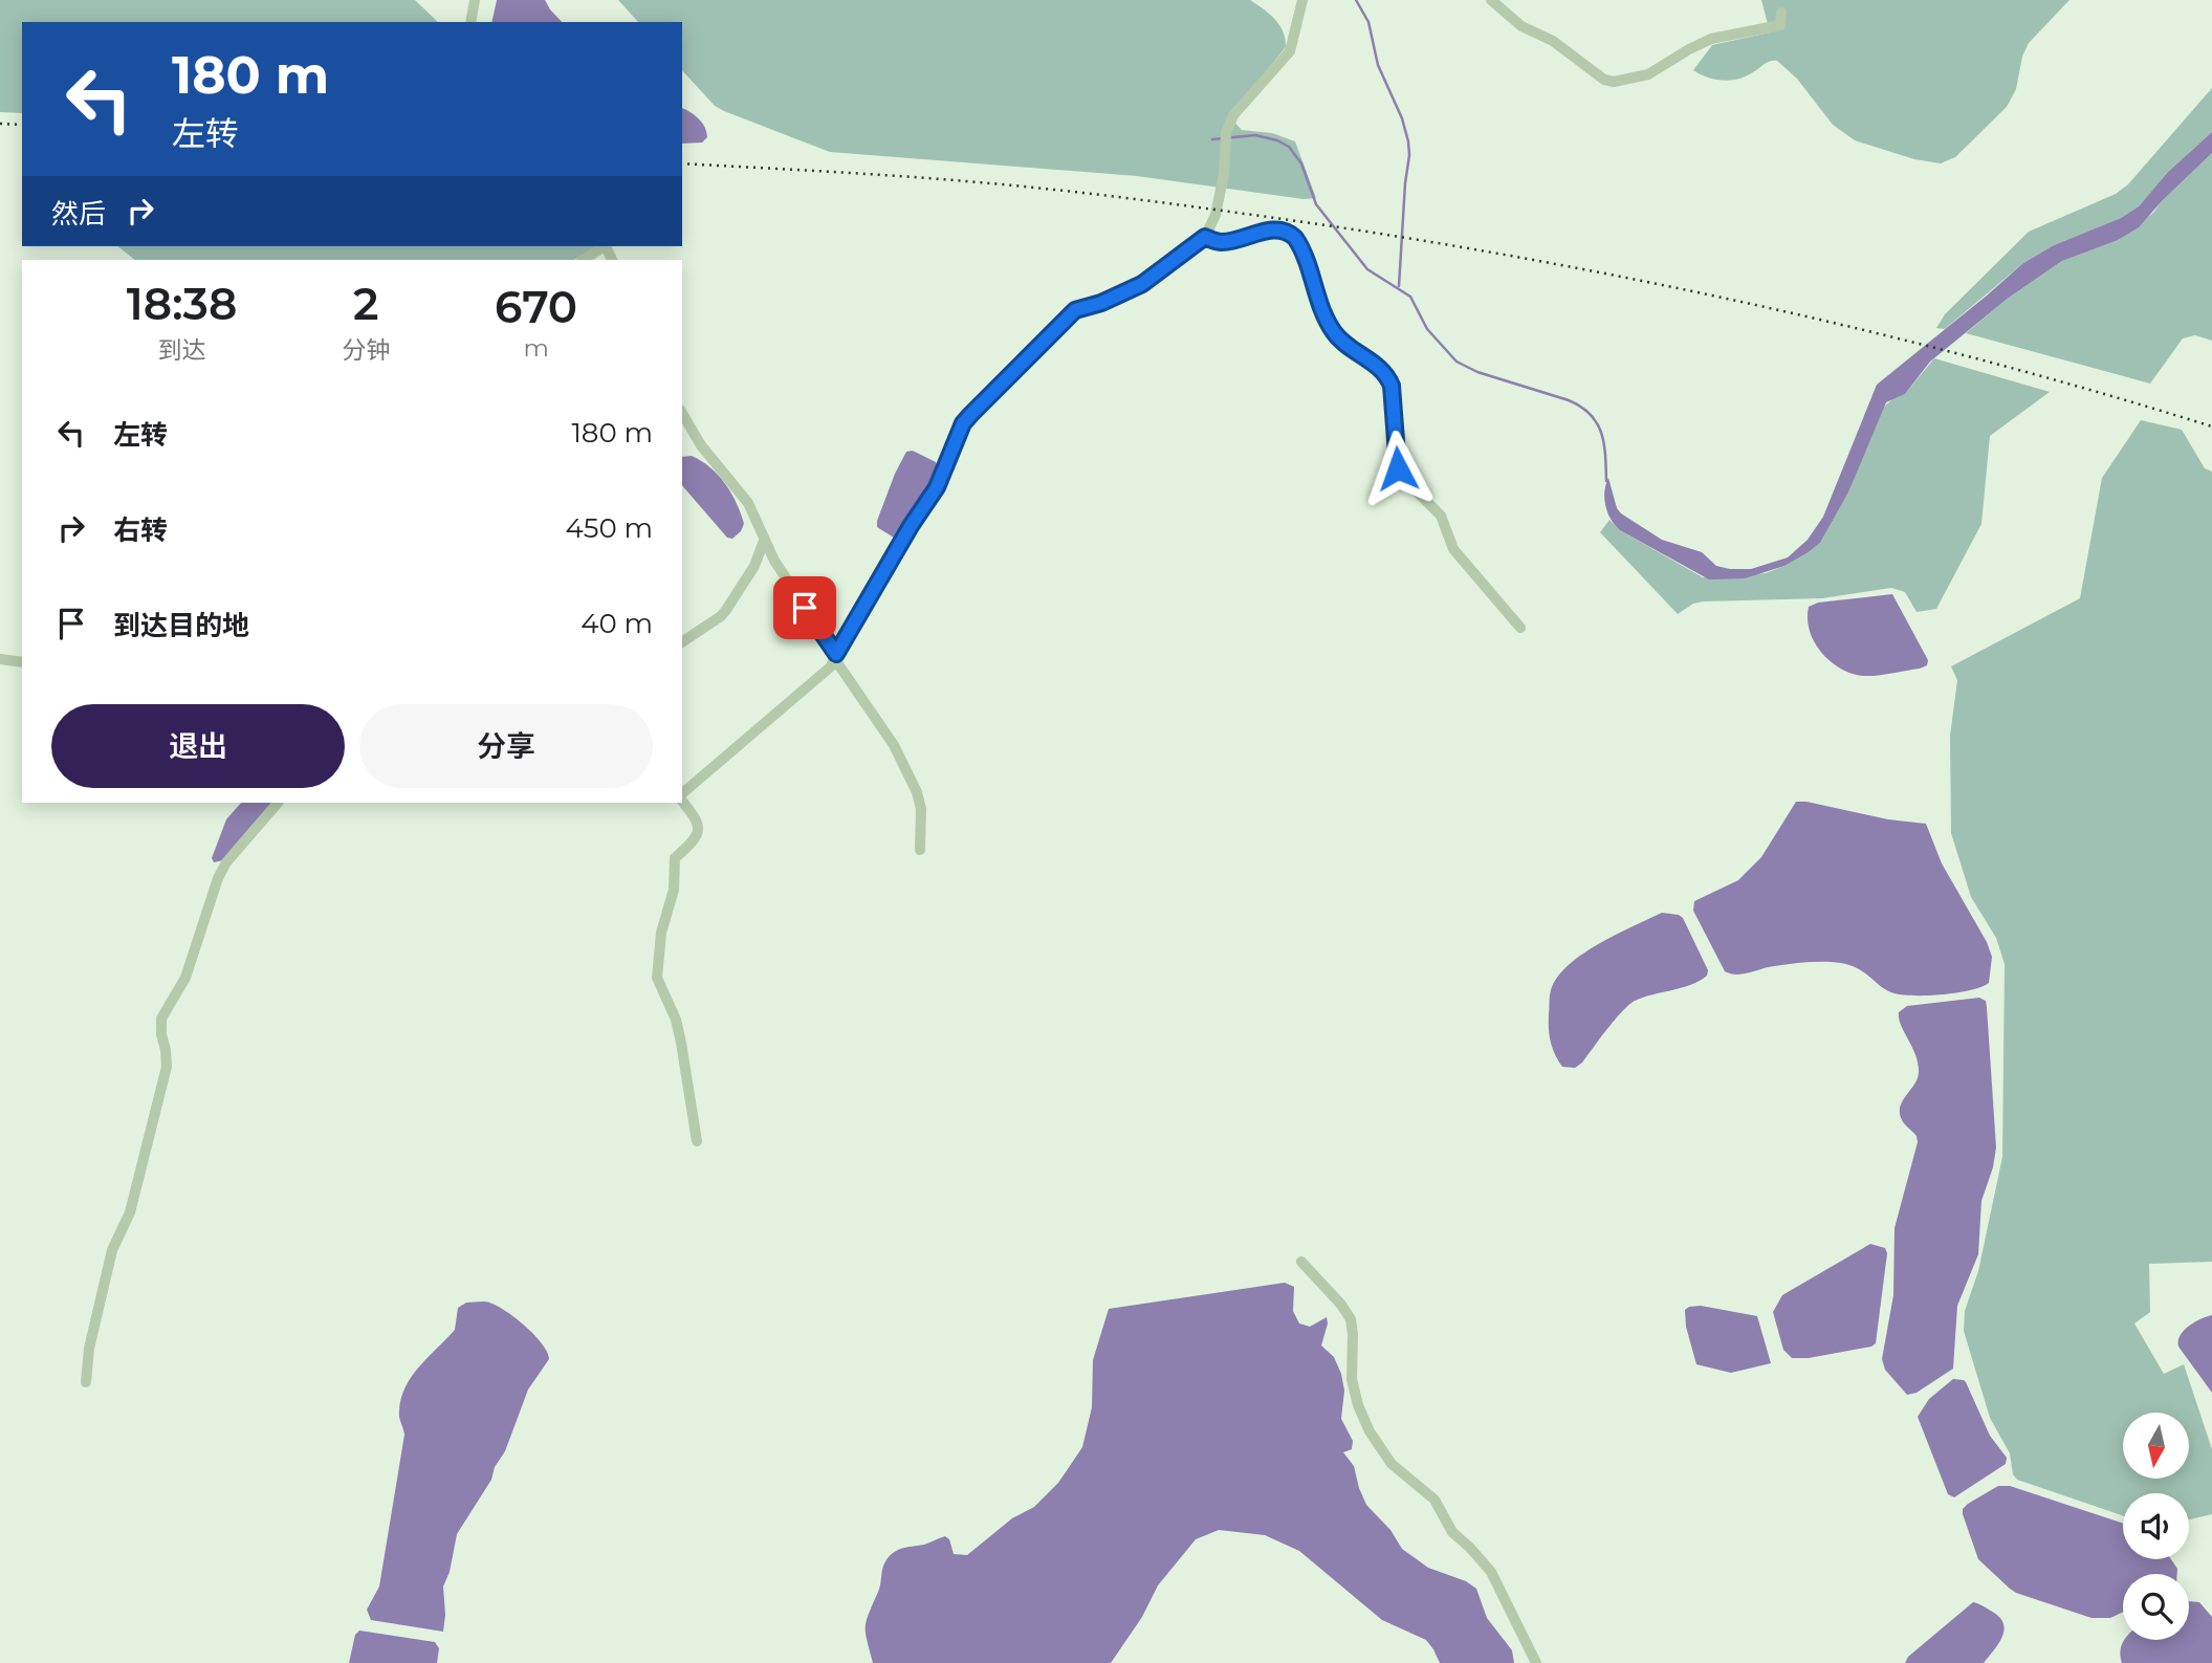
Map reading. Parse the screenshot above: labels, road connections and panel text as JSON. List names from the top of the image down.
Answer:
{
  "north": "bottom",
  "page": {
    "turn": ["180 m", "左转"],
    "then": "然后",
    "eta": [
      "18:38",
      "到达",
      "2",
      "分钟",
      "670",
      "m"
    ],
    "list": [
      {
        "name": "左转",
        "value": "180 m"
      },
      {
        "name": "右转",
        "value": "450 m"
      },
      {
        "name": "到达目的地",
        "value": "40 m"
      }
    ],
    "buttons": ["退出", "分享"]
  }
}
